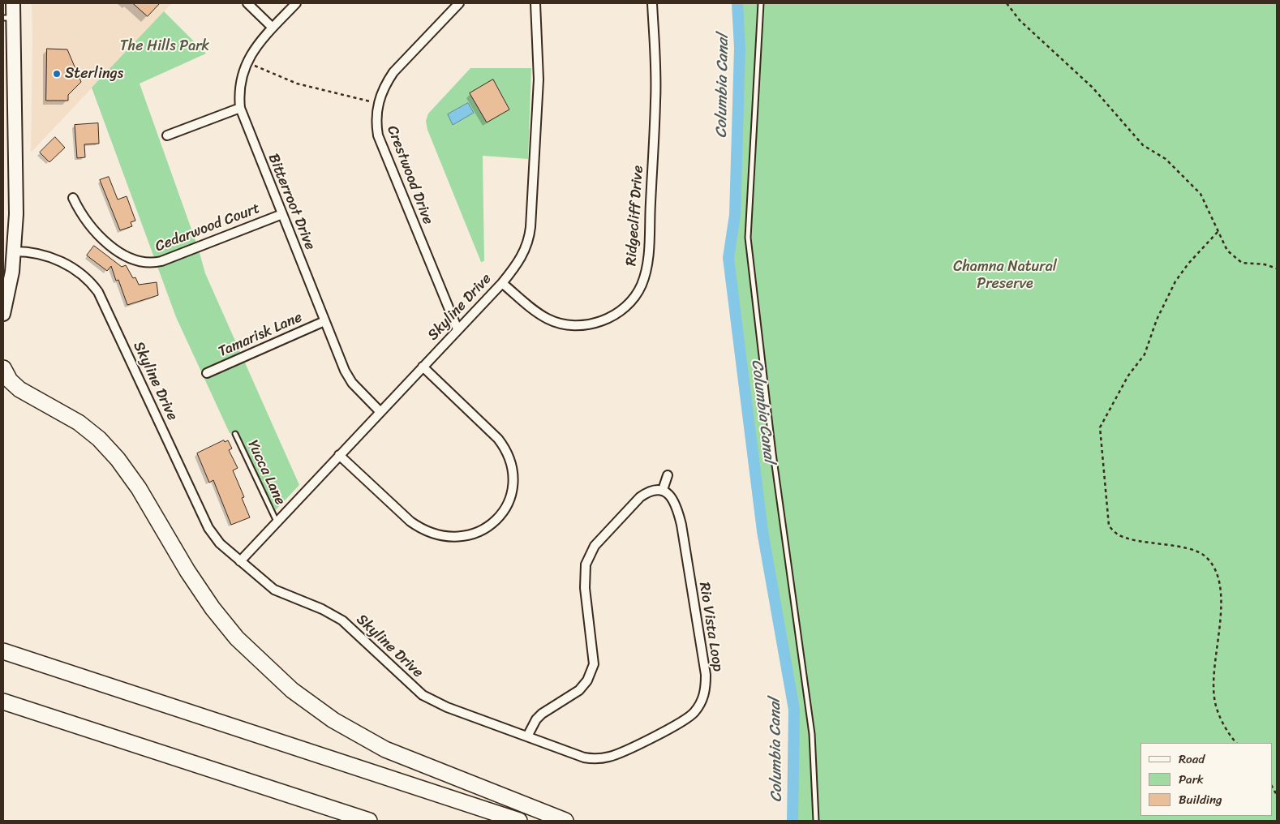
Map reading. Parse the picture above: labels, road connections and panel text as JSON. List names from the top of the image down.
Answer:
{
  "streets": {
    "street": [
      "Crestwood Drive",
      "Bitterroot Drive",
      "Ridgecliff Drive",
      "Cedarwood Court",
      "Skyline Drive",
      "Tamarisk Lane",
      "Rio Vista Loop"
    ],
    "lane": ["Yucca Lane"]
  },
  "crossings": [
    ["Crestwood Drive", "Skyline Drive"],
    ["Bitterroot Drive", "Cedarwood Court"],
    ["Bitterroot Drive", "Skyline Drive"],
    ["Bitterroot Drive", "Tamarisk Lane"],
    ["Ridgecliff Drive", "Skyline Drive"],
    ["Skyline Drive", "Yucca Lane"],
    ["Skyline Drive", "Rio Vista Loop"]
  ],
  "water": ["Columbia Canal"],
  "parks": ["The Hills Park", "Chamna Natural Preserve"],
  "places": ["Sterlings"],
  "legend": ["Road", "Park", "Building"]
}
